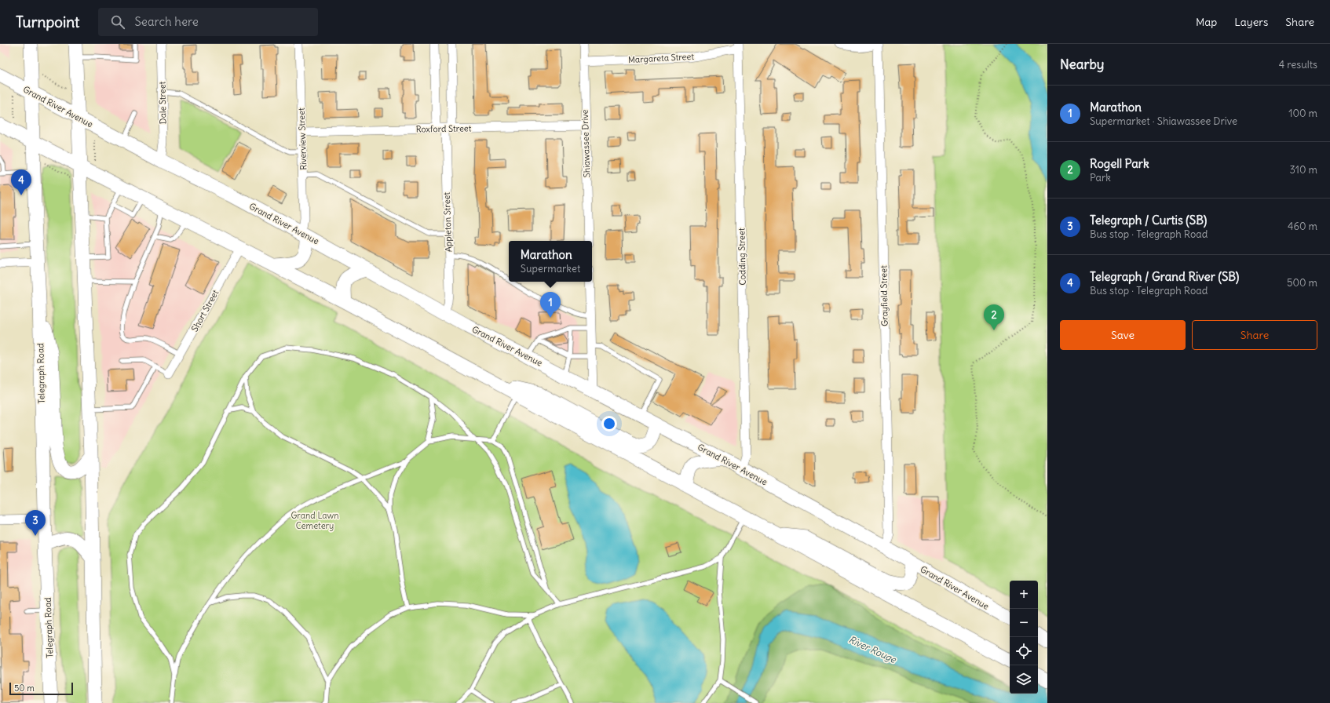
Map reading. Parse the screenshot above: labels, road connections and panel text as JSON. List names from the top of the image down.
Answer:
{
  "streets": {
    "main road": ["Grand River Avenue", "Telegraph Road"],
    "street": [
      "Margareta Street",
      "Dale Street",
      "Roxford Street",
      "Riverview Street",
      "Shiawassee Drive",
      "Appleton Street",
      "Codding Street",
      "Grayfield Street",
      "Short Street"
    ]
  },
  "crossings": [
    ["Margareta Street", "Shiawassee Drive"],
    ["Margareta Street", "Codding Street"],
    ["Dale Street", "Grand River Avenue"],
    ["Grand River Avenue", "Riverview Street"],
    ["Grand River Avenue", "Appleton Street"],
    ["Grand River Avenue", "Codding Street"],
    ["Grand River Avenue", "Grayfield Street"],
    ["Grand River Avenue", "Telegraph Road"],
    ["Roxford Street", "Riverview Street"],
    ["Roxford Street", "Shiawassee Drive"],
    ["Roxford Street", "Appleton Street"]
  ],
  "water": ["River Rouge"],
  "parks": ["Grand Lawn Cemetery"],
  "scale_bar": "50 m",
  "page": {
    "header": "Turnpoint",
    "search": "Search here",
    "nav": ["Map", "Layers", "Share"],
    "heading": ["Nearby", "4 results"],
    "list": [
      {
        "mark": "1",
        "name": "Marathon",
        "note": "Supermarket · Shiawassee Drive",
        "value": "100 m"
      },
      {
        "mark": "2",
        "name": "Rogell Park",
        "note": "Park",
        "value": "310 m"
      },
      {
        "mark": "3",
        "name": "Telegraph / Curtis (SB)",
        "note": "Bus stop · Telegraph Road",
        "value": "460 m"
      },
      {
        "mark": "4",
        "name": "Telegraph / Grand River (SB)",
        "note": "Bus stop · Telegraph Road",
        "value": "500 m"
      }
    ],
    "pins": [
      "4",
      "1",
      "2",
      "3"
    ],
    "popup": ["Marathon", "Supermarket"],
    "buttons": ["Save", "Share"],
    "map_buttons": ["+", "−"],
    "scale": "50 m"
  }
}
